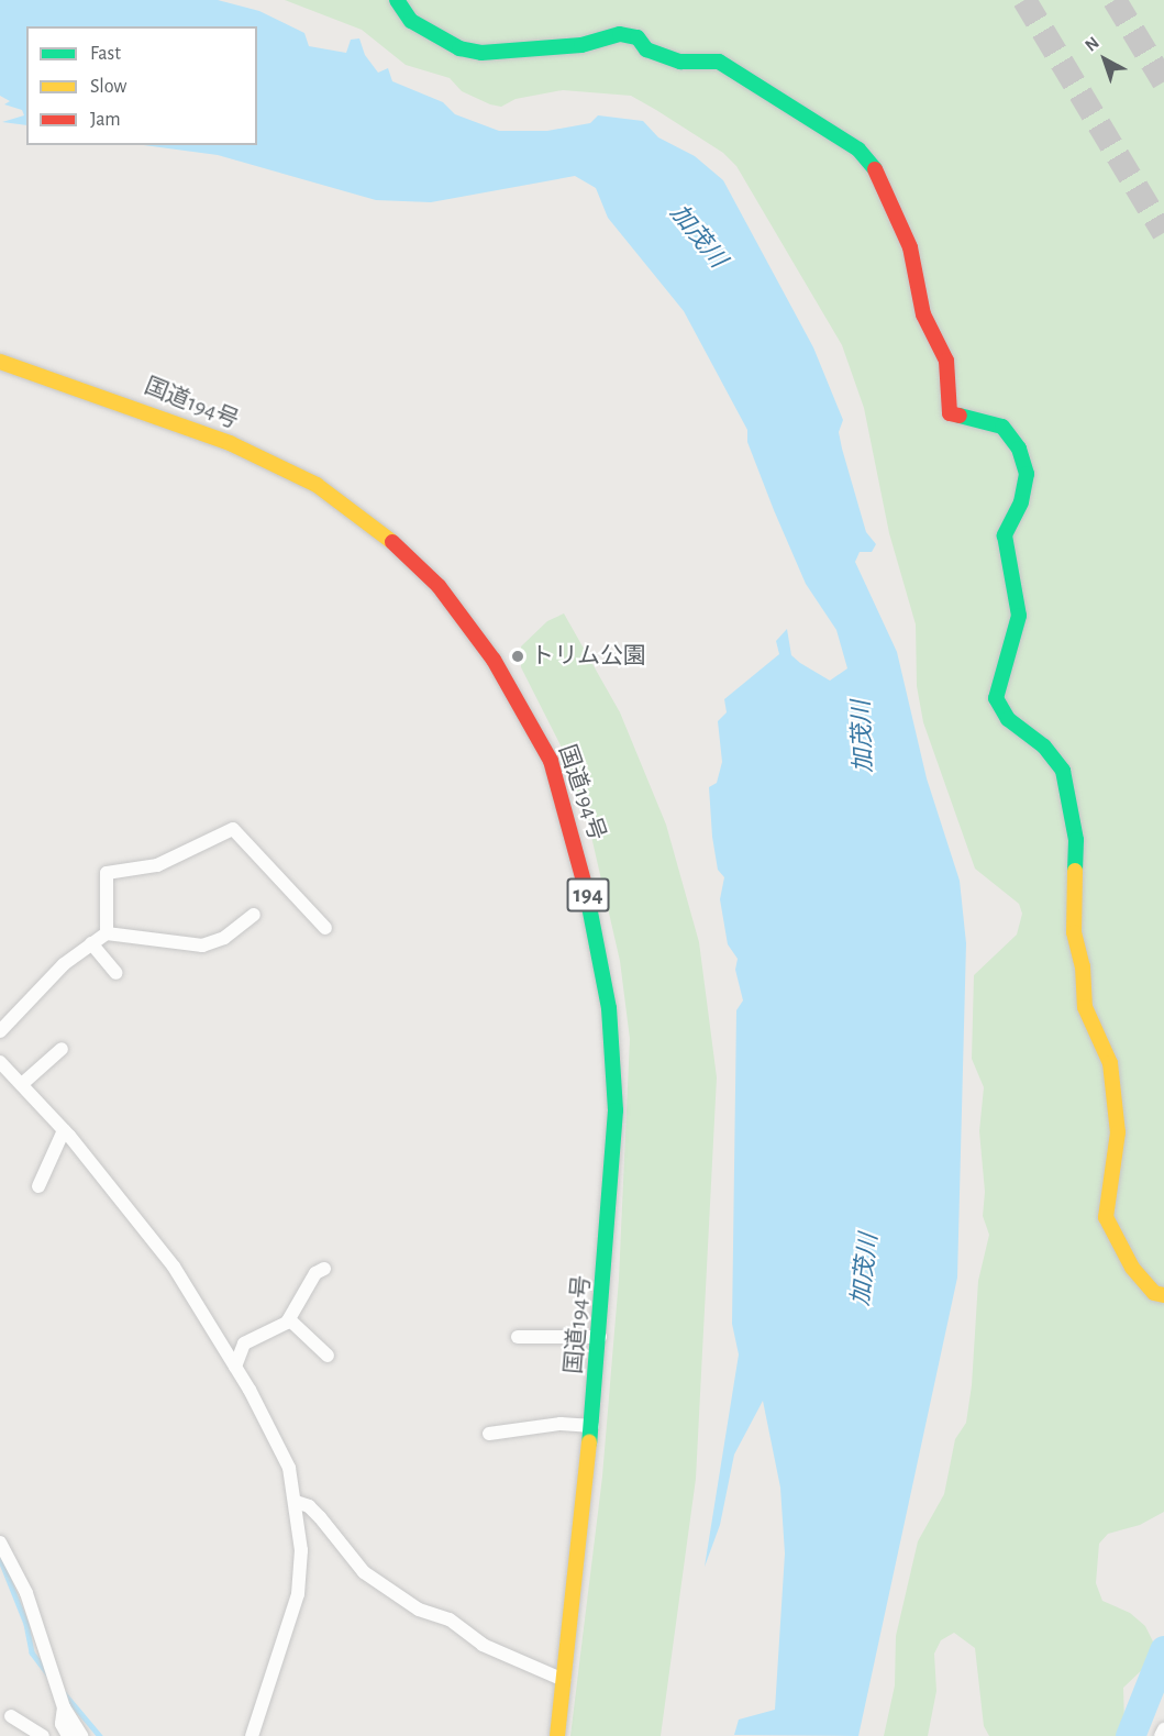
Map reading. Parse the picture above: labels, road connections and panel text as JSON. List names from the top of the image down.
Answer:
{
  "streets": {
    "main road": ["国道194号", "194"]
  },
  "water": ["加茂川"],
  "places": ["トリム公園"],
  "legend": ["Fast", "Slow", "Jam"],
  "north": "top left"
}
